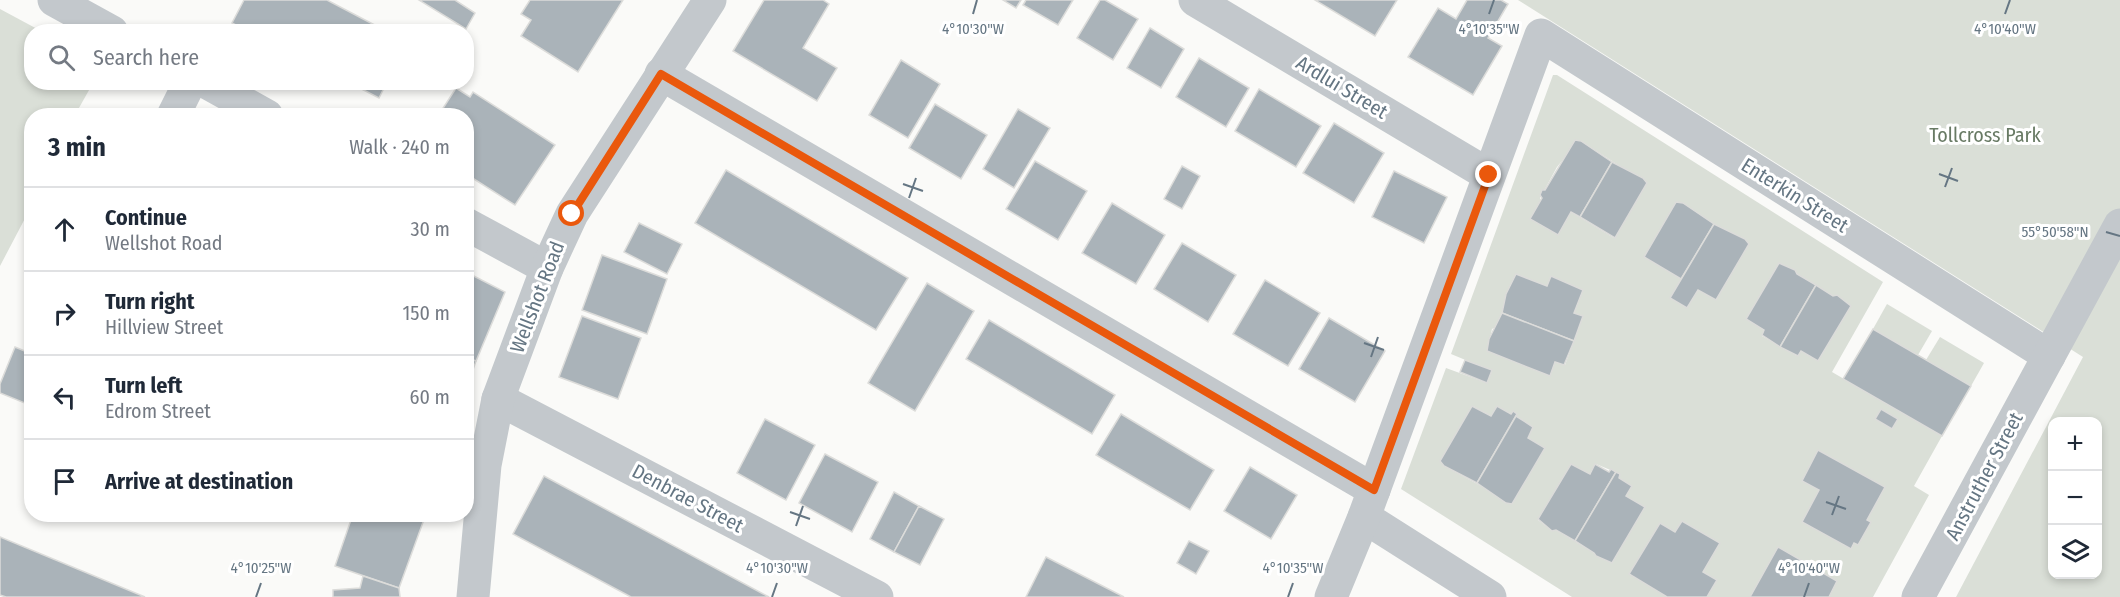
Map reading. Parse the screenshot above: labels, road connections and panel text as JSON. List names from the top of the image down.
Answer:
{
  "streets": {
    "street": [
      "Ardlui Street",
      "Enterkin Street",
      "Wellshot Road",
      "Anstruther Street",
      "Denbrae Street"
    ]
  },
  "crossings": [
    ["Ardlui Street", "Enterkin Street"],
    ["Enterkin Street", "Anstruther Street"],
    ["Wellshot Road", "Denbrae Street"]
  ],
  "parks": ["Tollcross Park"],
  "page": {
    "search": "Search here",
    "heading": ["3 min", "Walk · 240 m"],
    "list": [
      ["Continue", "Wellshot Road", "30 m"],
      ["Turn right", "Hillview Street", "150 m"],
      ["Turn left", "Edrom Street", "60 m"],
      "Arrive at destination"
    ],
    "map_buttons": ["+", "−"]
  },
  "coordinates": [
    "4°10'30\"W",
    "4°10'35\"W",
    "4°10'40\"W",
    "55°50'58\"N",
    "4°10'25\"W"
  ]
}
